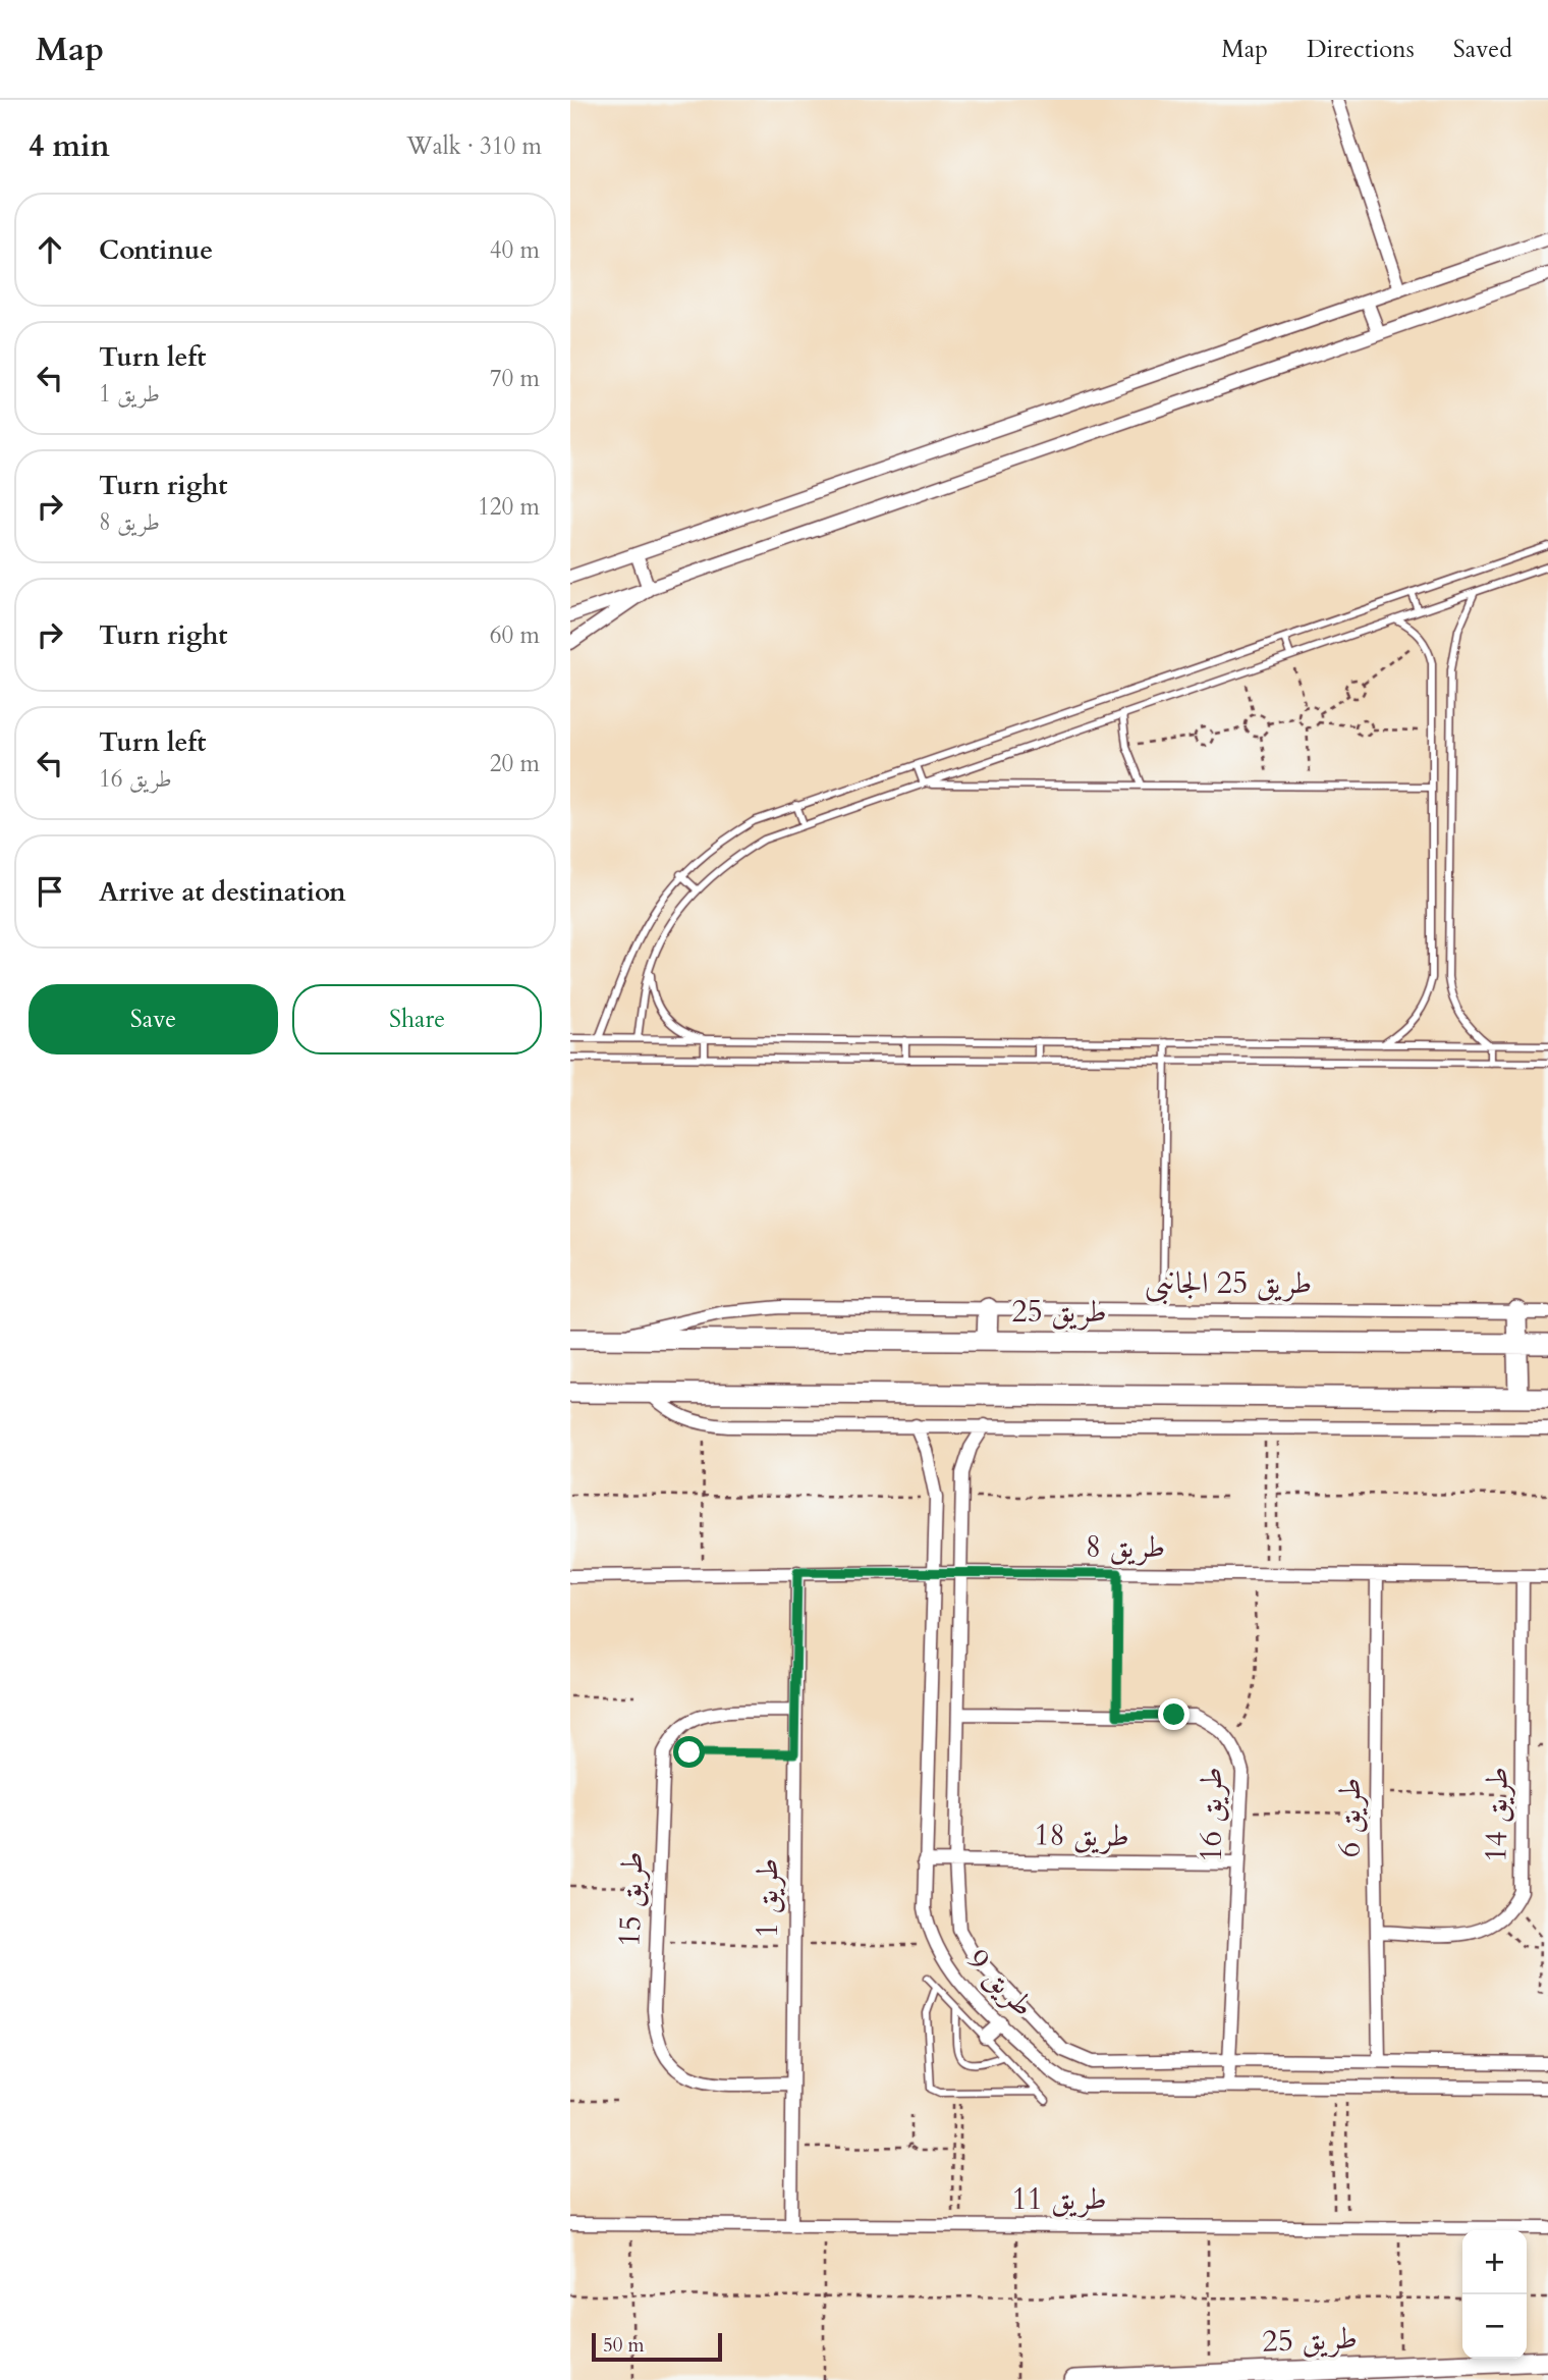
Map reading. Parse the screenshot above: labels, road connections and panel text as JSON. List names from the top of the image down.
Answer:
{
  "streets": {
    "street": [
      "طريق 25 الجانبى",
      "طريق 25",
      "طريق 8",
      "طريق 16",
      "طريق 14",
      "طريق 6",
      "طريق 18",
      "طريق 1",
      "طريق 15",
      "طريق 9",
      "طريق 11"
    ]
  },
  "crossings": [
    ["طريق 25 الجانبى", "طريق 25"],
    ["طريق 8", "طريق 14"],
    ["طريق 8", "طريق 6"],
    ["طريق 8", "طريق 1"],
    ["طريق 8", "طريق 9"],
    ["طريق 16", "طريق 18"],
    ["طريق 16", "طريق 9"],
    ["طريق 14", "طريق 6"],
    ["طريق 6", "طريق 9"],
    ["طريق 18", "طريق 9"],
    ["طريق 1", "طريق 15"],
    ["طريق 1", "طريق 11"]
  ],
  "scale_bar": "50 m",
  "page": {
    "header": "Map",
    "nav": ["Map", "Directions", "Saved"],
    "heading": ["4 min", "Walk · 310 m"],
    "list": [
      ["Continue", "40 m"],
      ["Turn left", "طريق 1", "70 m"],
      ["Turn right", "طريق 8", "120 m"],
      ["Turn right", "60 m"],
      ["Turn left", "طريق 16", "20 m"],
      "Arrive at destination"
    ],
    "buttons": ["Save", "Share"],
    "map_buttons": ["+", "−"],
    "scale": "50 m"
  }
}
